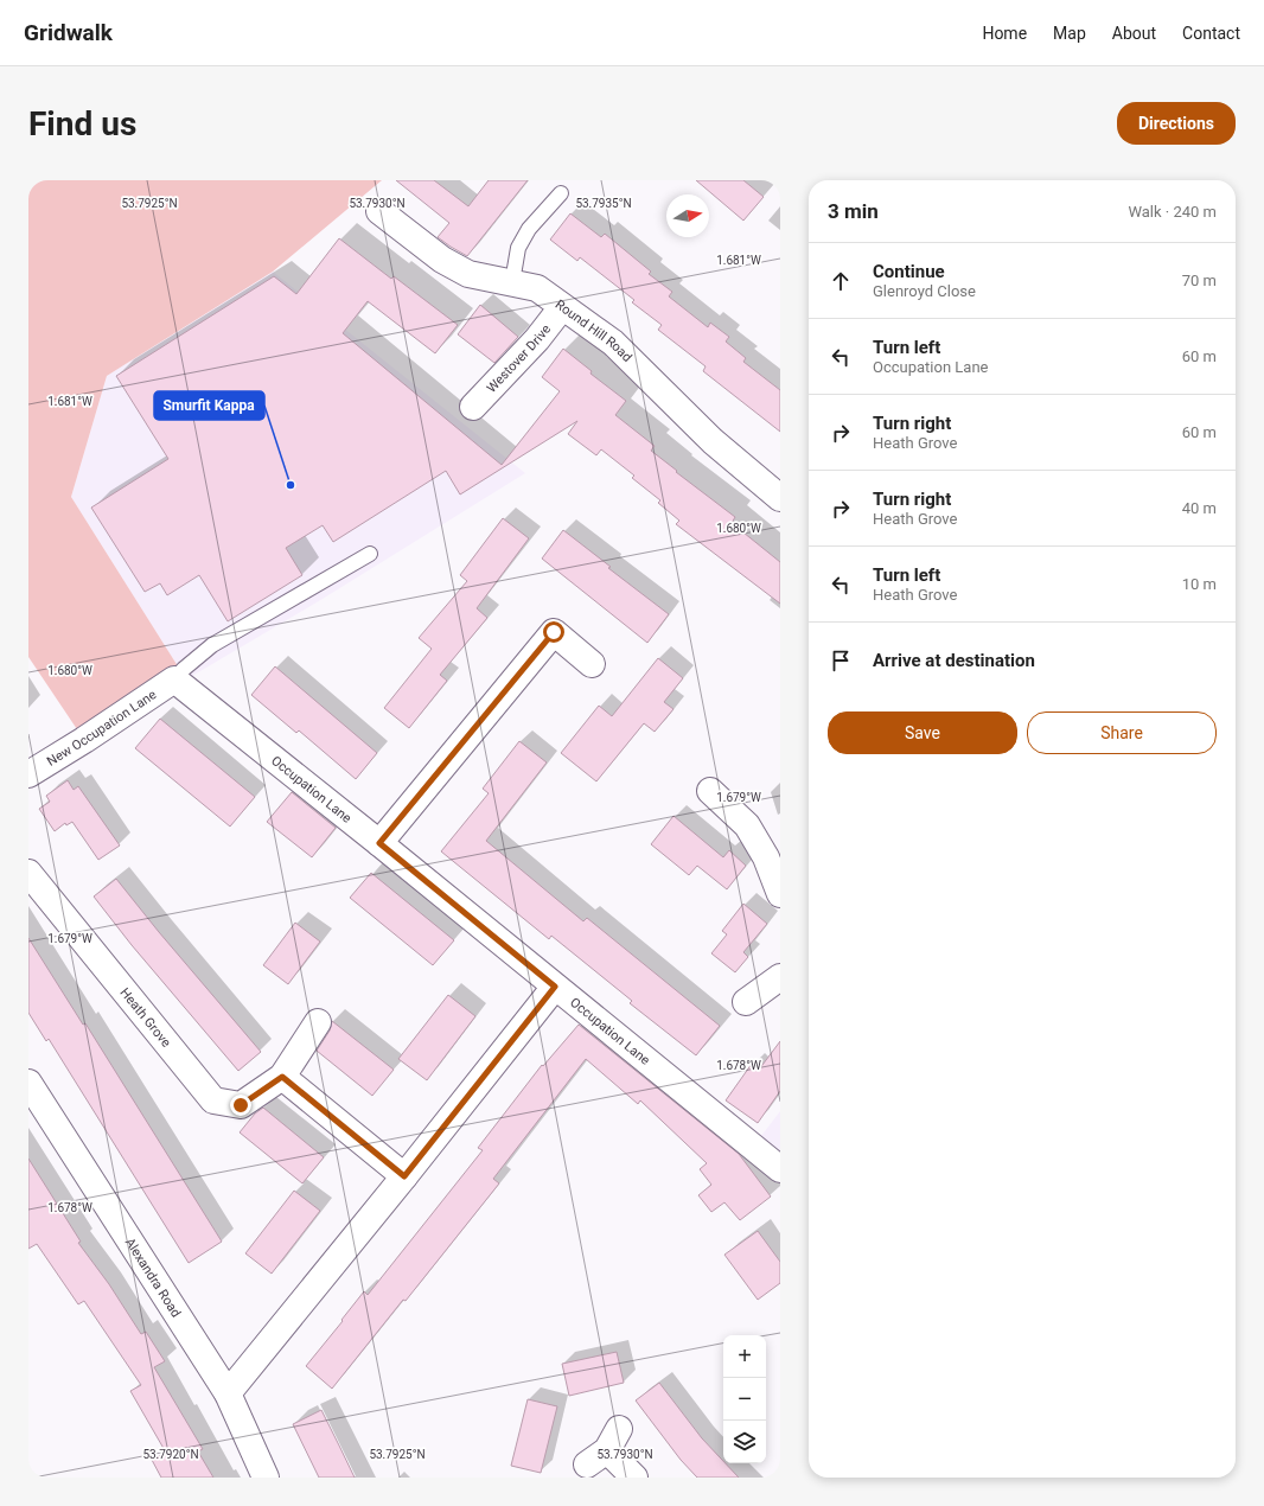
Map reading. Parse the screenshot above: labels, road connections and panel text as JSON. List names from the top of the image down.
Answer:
{
  "streets": {
    "street": [
      "Round Hill Road",
      "Westover Drive",
      "New Occupation Lane",
      "Occupation Lane",
      "Heath Grove",
      "Alexandra Road"
    ]
  },
  "crossings": [
    ["Round Hill Road", "Westover Drive"],
    ["New Occupation Lane", "Occupation Lane"]
  ],
  "places": ["Smurfit Kappa"],
  "north": "right",
  "page": {
    "header": "Gridwalk",
    "nav": [
      "Home",
      "Map",
      "About",
      "Contact"
    ],
    "buttons": [
      "Directions",
      ["Save", "Share"]
    ],
    "title": "Find us",
    "heading": ["3 min", "Walk · 240 m"],
    "list": [
      ["Continue", "Glenroyd Close", "70 m"],
      ["Turn left", "Occupation Lane", "60 m"],
      ["Turn right", "Heath Grove", "60 m"],
      ["Turn right", "Heath Grove", "40 m"],
      ["Turn left", "Heath Grove", "10 m"],
      "Arrive at destination"
    ],
    "map_buttons": ["+", "−"]
  },
  "coordinates": [
    "53.7925°N",
    "53.7930°N",
    "53.7935°N",
    "1.681°W",
    "1.680°W",
    "1.679°W",
    "1.678°W",
    "53.7920°N"
  ]
}
